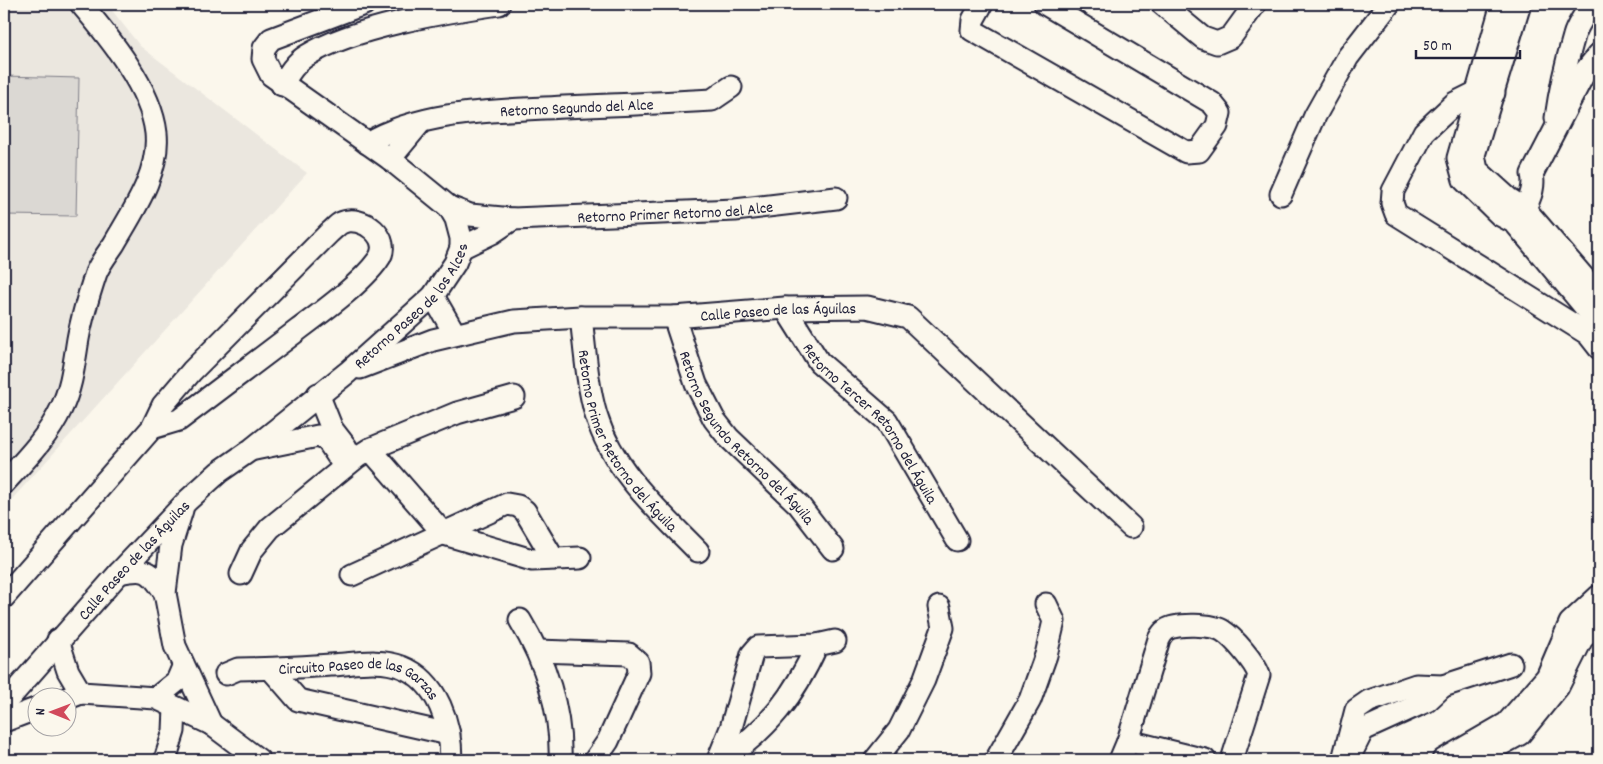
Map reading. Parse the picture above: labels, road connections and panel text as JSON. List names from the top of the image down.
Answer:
{
  "streets": {
    "street": [
      "Retorno Segundo del Alce",
      "Retorno Primer Retorno del Alce",
      "Retorno Paseo de los Alces",
      "Calle Paseo de las Águilas",
      "Retorno Tercer Retorno del Águila",
      "Retorno Segundo Retorno del Águila",
      "Retorno Primer Retorno del Águila",
      "Circuito Paseo de las Garzas"
    ]
  },
  "crossings": [
    ["Retorno Segundo del Alce", "Retorno Paseo de los Alces"],
    ["Retorno Primer Retorno del Alce", "Retorno Paseo de los Alces"],
    ["Retorno Paseo de los Alces", "Calle Paseo de las Águilas"],
    ["Calle Paseo de las Águilas", "Retorno Tercer Retorno del Águila"],
    ["Calle Paseo de las Águilas", "Retorno Segundo Retorno del Águila"],
    ["Calle Paseo de las Águilas", "Retorno Primer Retorno del Águila"]
  ],
  "scale_bar": "50 m",
  "north": "left"
}
